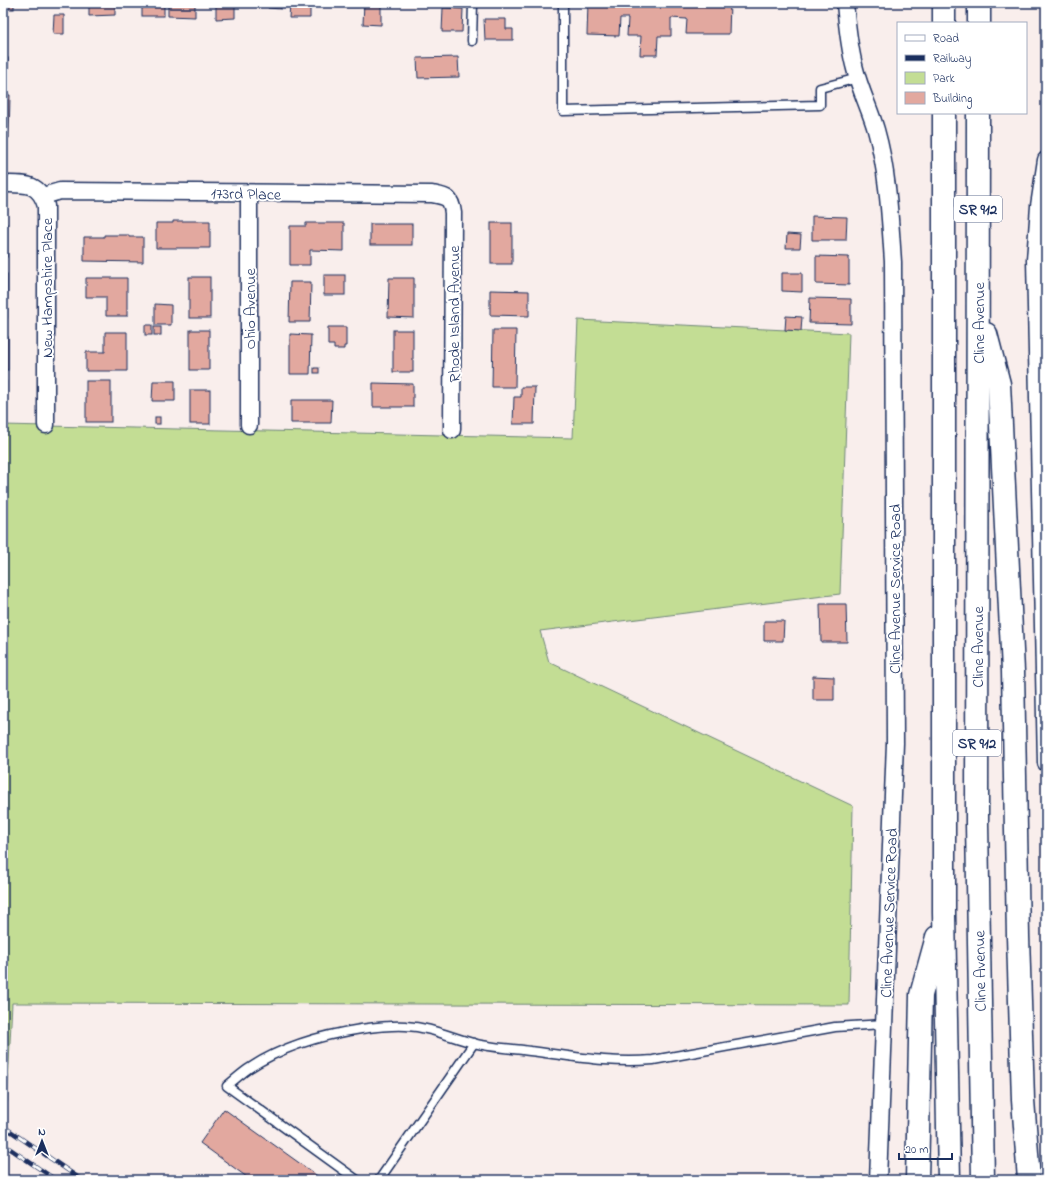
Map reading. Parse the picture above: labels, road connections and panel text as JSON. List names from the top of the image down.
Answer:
{
  "streets": {
    "highway": ["SR 912", "Cline Avenue"],
    "street": [
      "173rd Place",
      "New Hampshire Place",
      "Ohio Avenue",
      "Rhode Island Avenue",
      "Cline Avenue Service Road"
    ]
  },
  "crossings": [
    ["173rd Place", "New Hampshire Place"],
    ["173rd Place", "Ohio Avenue"],
    ["173rd Place", "Rhode Island Avenue"]
  ],
  "legend": [
    "Road",
    "Railway",
    "Park",
    "Building"
  ],
  "scale_bar": "20 m",
  "north": "top"
}
